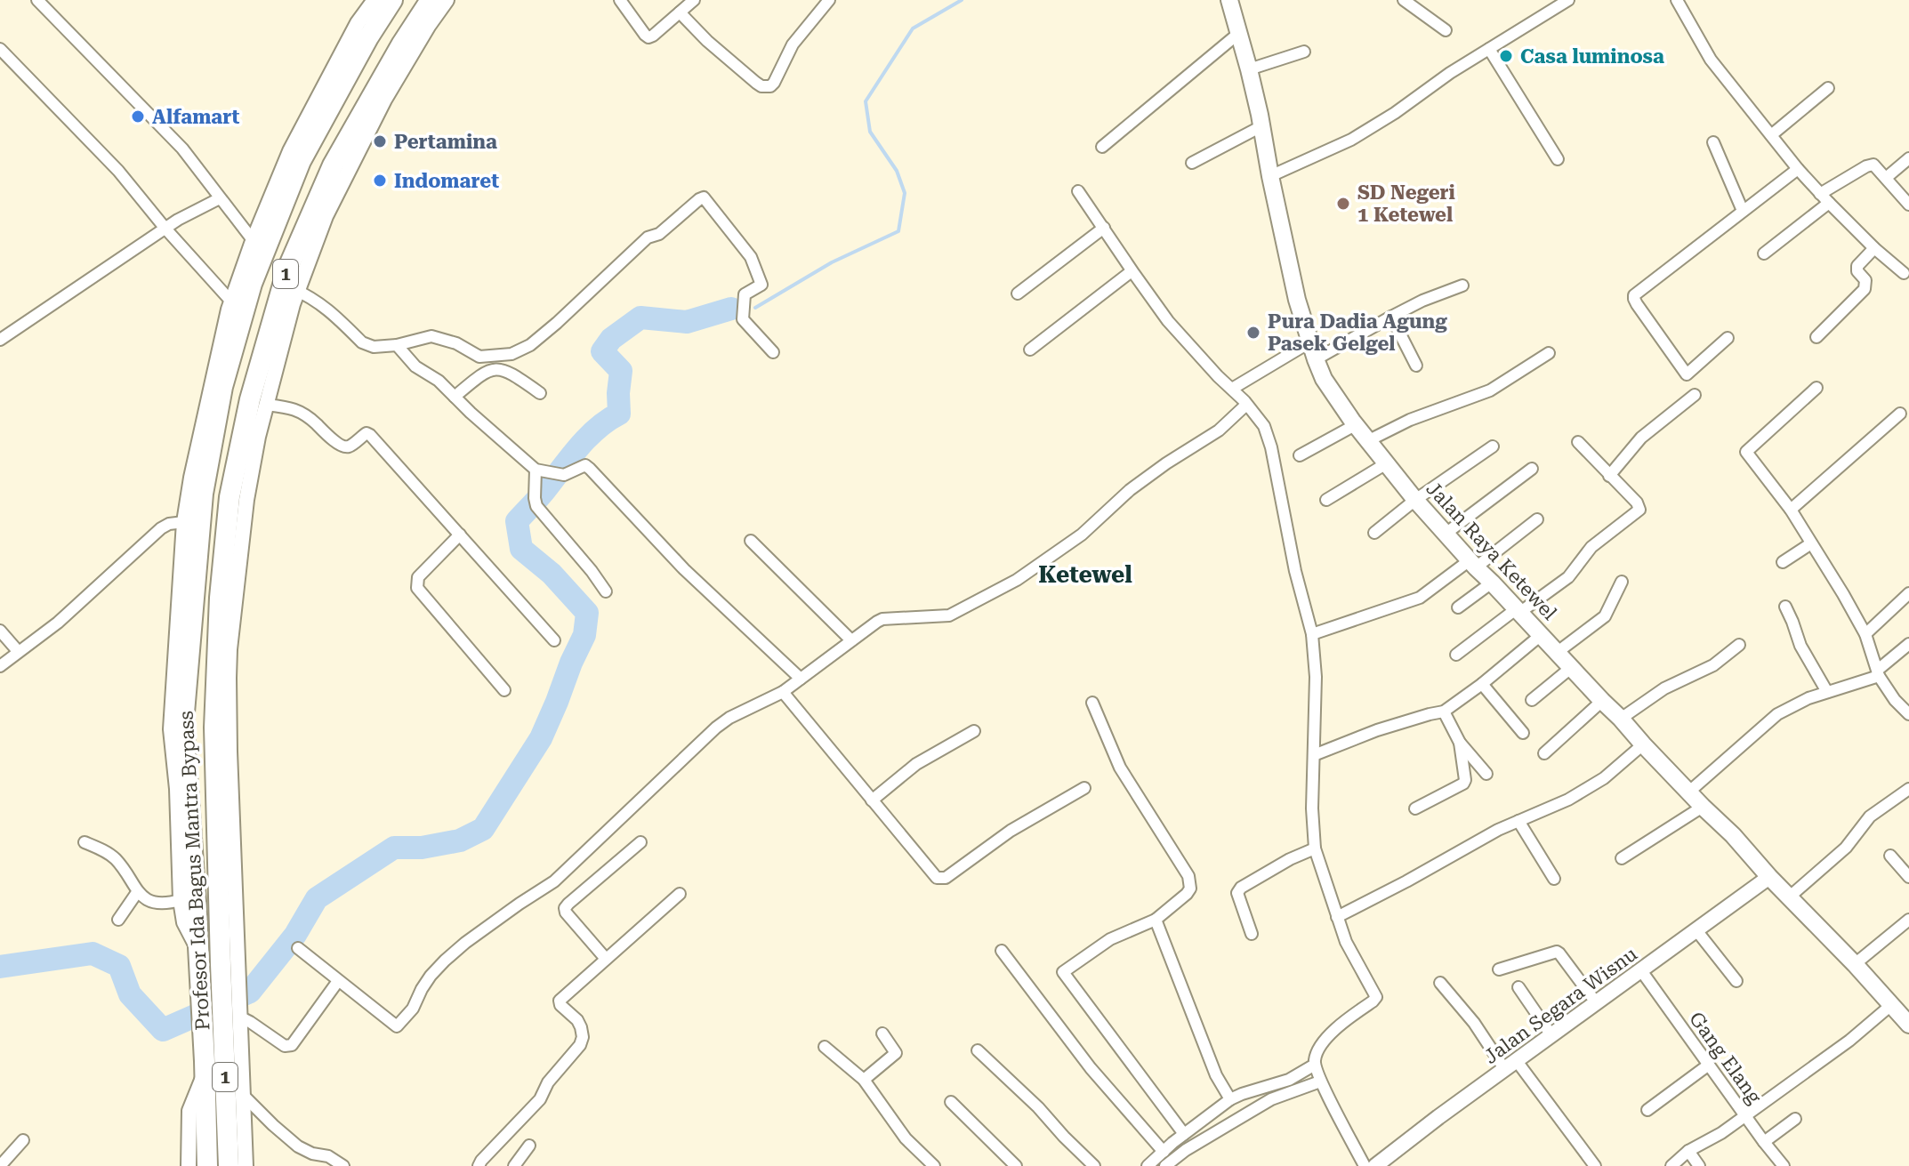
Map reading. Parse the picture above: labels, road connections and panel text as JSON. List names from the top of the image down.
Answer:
{
  "streets": {
    "highway": ["1", "Profesor Ida Bagus Mantra Bypass"],
    "main road": ["Jalan Raya Ketewel"],
    "street": ["Jalan Segara Wisnu", "Gang Elang"]
  },
  "crossings": [
    ["1", "Profesor Ida Bagus Mantra Bypass"],
    ["Jalan Raya Ketewel", "Jalan Segara Wisnu"],
    ["Jalan Segara Wisnu", "Gang Elang"]
  ],
  "districts": ["Ketewel"],
  "places": [
    "Casa luminosa",
    "Alfamart",
    "Pertamina",
    "Indomaret",
    "SD Negeri 1 Ketewel",
    "Pura Dadia Agung Pasek Gelgel"
  ]
}
